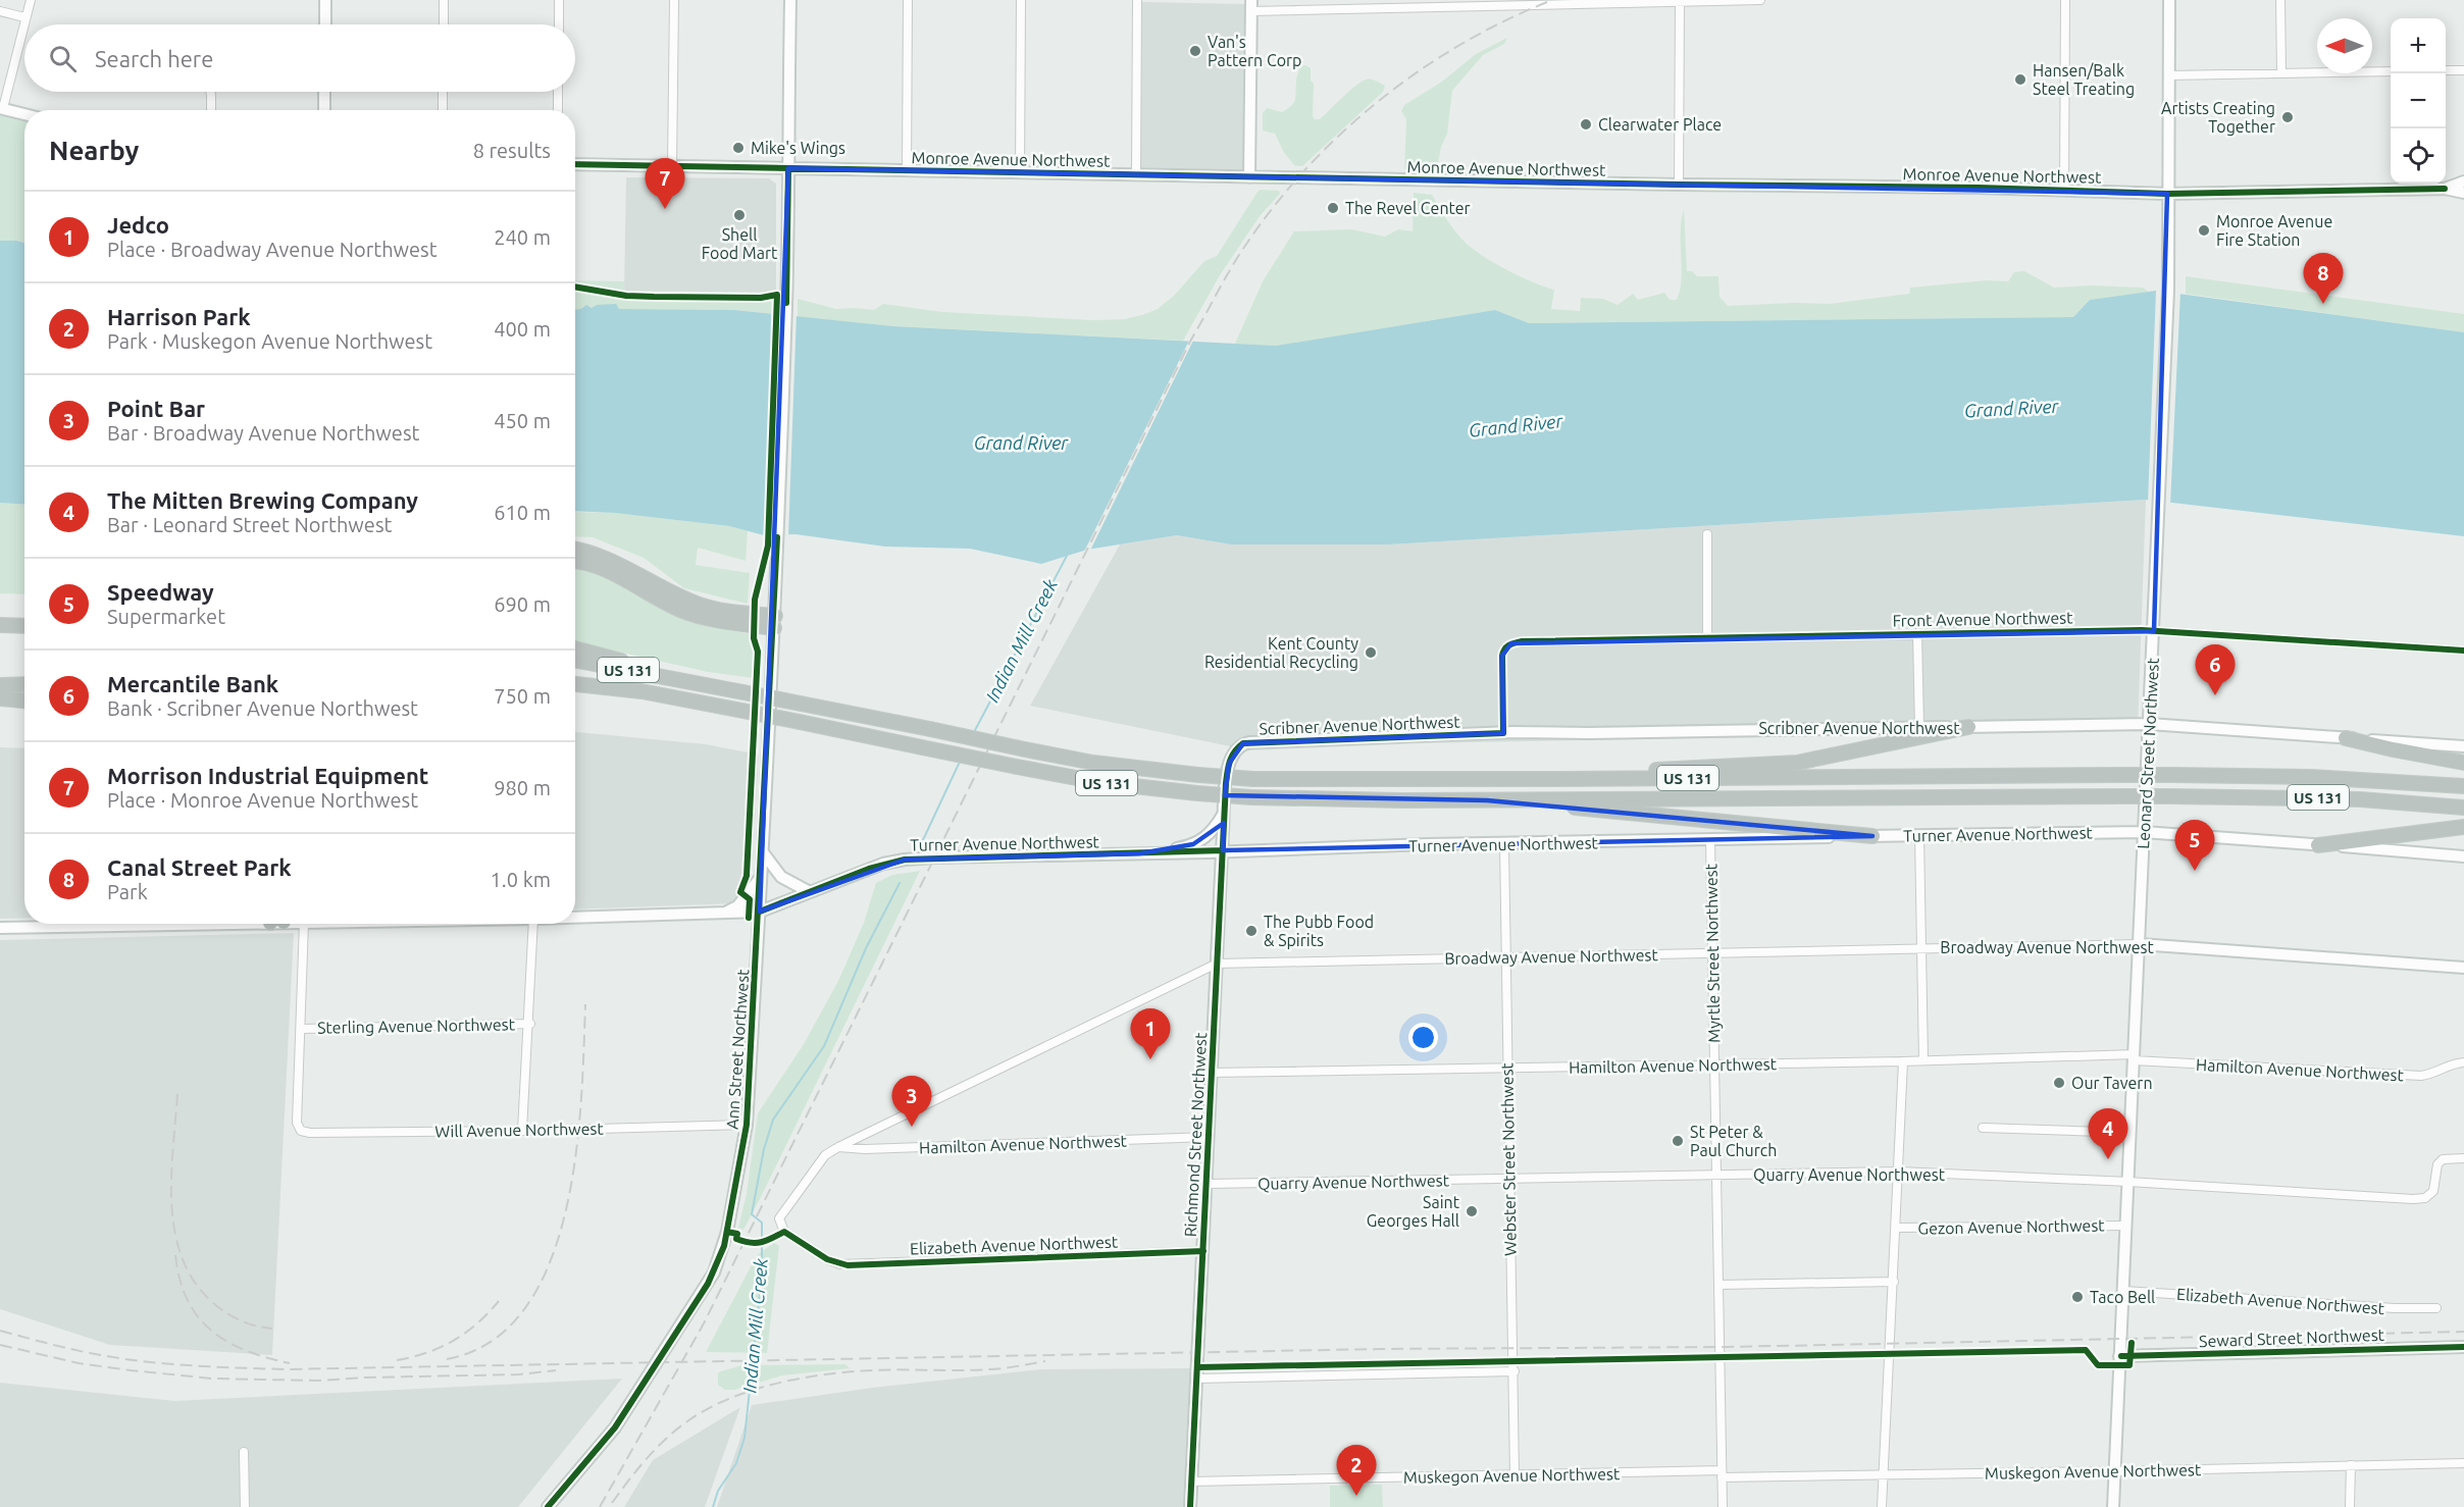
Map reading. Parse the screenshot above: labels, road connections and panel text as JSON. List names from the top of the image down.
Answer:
{
  "streets": {
    "highway": ["US 131"],
    "main road": [
      "Monroe Avenue Northwest",
      "Scribner Avenue Northwest",
      "Leonard Street Northwest",
      "Turner Avenue Northwest",
      "Broadway Avenue Northwest",
      "Ann Street Northwest",
      "Richmond Street Northwest",
      "Seward Street Northwest"
    ],
    "street": [
      "Front Avenue Northwest",
      "Myrtle Street Northwest",
      "Sterling Avenue Northwest",
      "Hamilton Avenue Northwest",
      "Will Avenue Northwest",
      "Webster Street Northwest",
      "Quarry Avenue Northwest",
      "Gezon Avenue Northwest",
      "Elizabeth Avenue Northwest",
      "Muskegon Avenue Northwest"
    ]
  },
  "crossings": [
    ["Monroe Avenue Northwest", "Leonard Street Northwest"],
    ["Monroe Avenue Northwest", "Ann Street Northwest"],
    ["Front Avenue Northwest", "Scribner Avenue Northwest"],
    ["Front Avenue Northwest", "Leonard Street Northwest"],
    ["Scribner Avenue Northwest", "Leonard Street Northwest"],
    ["Scribner Avenue Northwest", "Richmond Street Northwest"],
    ["Leonard Street Northwest", "Turner Avenue Northwest"],
    ["Leonard Street Northwest", "Broadway Avenue Northwest"],
    ["Leonard Street Northwest", "Hamilton Avenue Northwest"],
    ["Leonard Street Northwest", "Quarry Avenue Northwest"],
    ["Leonard Street Northwest", "Gezon Avenue Northwest"],
    ["Leonard Street Northwest", "Elizabeth Avenue Northwest"],
    ["Leonard Street Northwest", "Seward Street Northwest"],
    ["Leonard Street Northwest", "Muskegon Avenue Northwest"],
    ["Turner Avenue Northwest", "Myrtle Street Northwest"],
    ["Turner Avenue Northwest", "Ann Street Northwest"],
    ["Turner Avenue Northwest", "Richmond Street Northwest"],
    ["Turner Avenue Northwest", "Webster Street Northwest"],
    ["Broadway Avenue Northwest", "Myrtle Street Northwest"],
    ["Broadway Avenue Northwest", "Hamilton Avenue Northwest"],
    ["Broadway Avenue Northwest", "Richmond Street Northwest"],
    ["Broadway Avenue Northwest", "Webster Street Northwest"],
    ["Broadway Avenue Northwest", "Elizabeth Avenue Northwest"],
    ["Myrtle Street Northwest", "Hamilton Avenue Northwest"],
    ["Myrtle Street Northwest", "Quarry Avenue Northwest"],
    ["Myrtle Street Northwest", "Muskegon Avenue Northwest"],
    ["Sterling Avenue Northwest", "Will Avenue Northwest"],
    ["Ann Street Northwest", "Will Avenue Northwest"],
    ["Hamilton Avenue Northwest", "Richmond Street Northwest"],
    ["Hamilton Avenue Northwest", "Webster Street Northwest"],
    ["Richmond Street Northwest", "Quarry Avenue Northwest"],
    ["Richmond Street Northwest", "Elizabeth Avenue Northwest"],
    ["Richmond Street Northwest", "Muskegon Avenue Northwest"],
    ["Webster Street Northwest", "Quarry Avenue Northwest"],
    ["Webster Street Northwest", "Muskegon Avenue Northwest"]
  ],
  "water": ["Grand River", "Indian Mill Creek"],
  "places": [
    "Van's Pattern Corp",
    "Hansen/Balk Steel Treating",
    "Artists Creating Together",
    "Clearwater Place",
    "Mike's Wings",
    "The Revel Center",
    "Shell Food Mart",
    "Monroe Avenue Fire Station",
    "Kent County Residential Recycling",
    "The Pubb Food & Spirits",
    "Our Tavern",
    "St Peter & Paul Church",
    "Saint Georges Hall",
    "Taco Bell"
  ],
  "north": "left",
  "page": {
    "map_buttons": ["+", "−"],
    "search": "Search here",
    "heading": ["Nearby", "8 results"],
    "pins": [
      "7",
      "8",
      "6",
      "5",
      "1",
      "3",
      "4",
      "2"
    ],
    "list": [
      {
        "mark": "1",
        "name": "Jedco",
        "note": "Place · Broadway Avenue Northwest",
        "value": "240 m"
      },
      {
        "mark": "2",
        "name": "Harrison Park",
        "note": "Park · Muskegon Avenue Northwest",
        "value": "400 m"
      },
      {
        "mark": "3",
        "name": "Point Bar",
        "note": "Bar · Broadway Avenue Northwest",
        "value": "450 m"
      },
      {
        "mark": "4",
        "name": "The Mitten Brewing Company",
        "note": "Bar · Leonard Street Northwest",
        "value": "610 m"
      },
      {
        "mark": "5",
        "name": "Speedway",
        "note": "Supermarket",
        "value": "690 m"
      },
      {
        "mark": "6",
        "name": "Mercantile Bank",
        "note": "Bank · Scribner Avenue Northwest",
        "value": "750 m"
      },
      {
        "mark": "7",
        "name": "Morrison Industrial Equipment",
        "note": "Place · Monroe Avenue Northwest",
        "value": "980 m"
      },
      {
        "mark": "8",
        "name": "Canal Street Park",
        "note": "Park",
        "value": "1.0 km"
      }
    ]
  }
}
